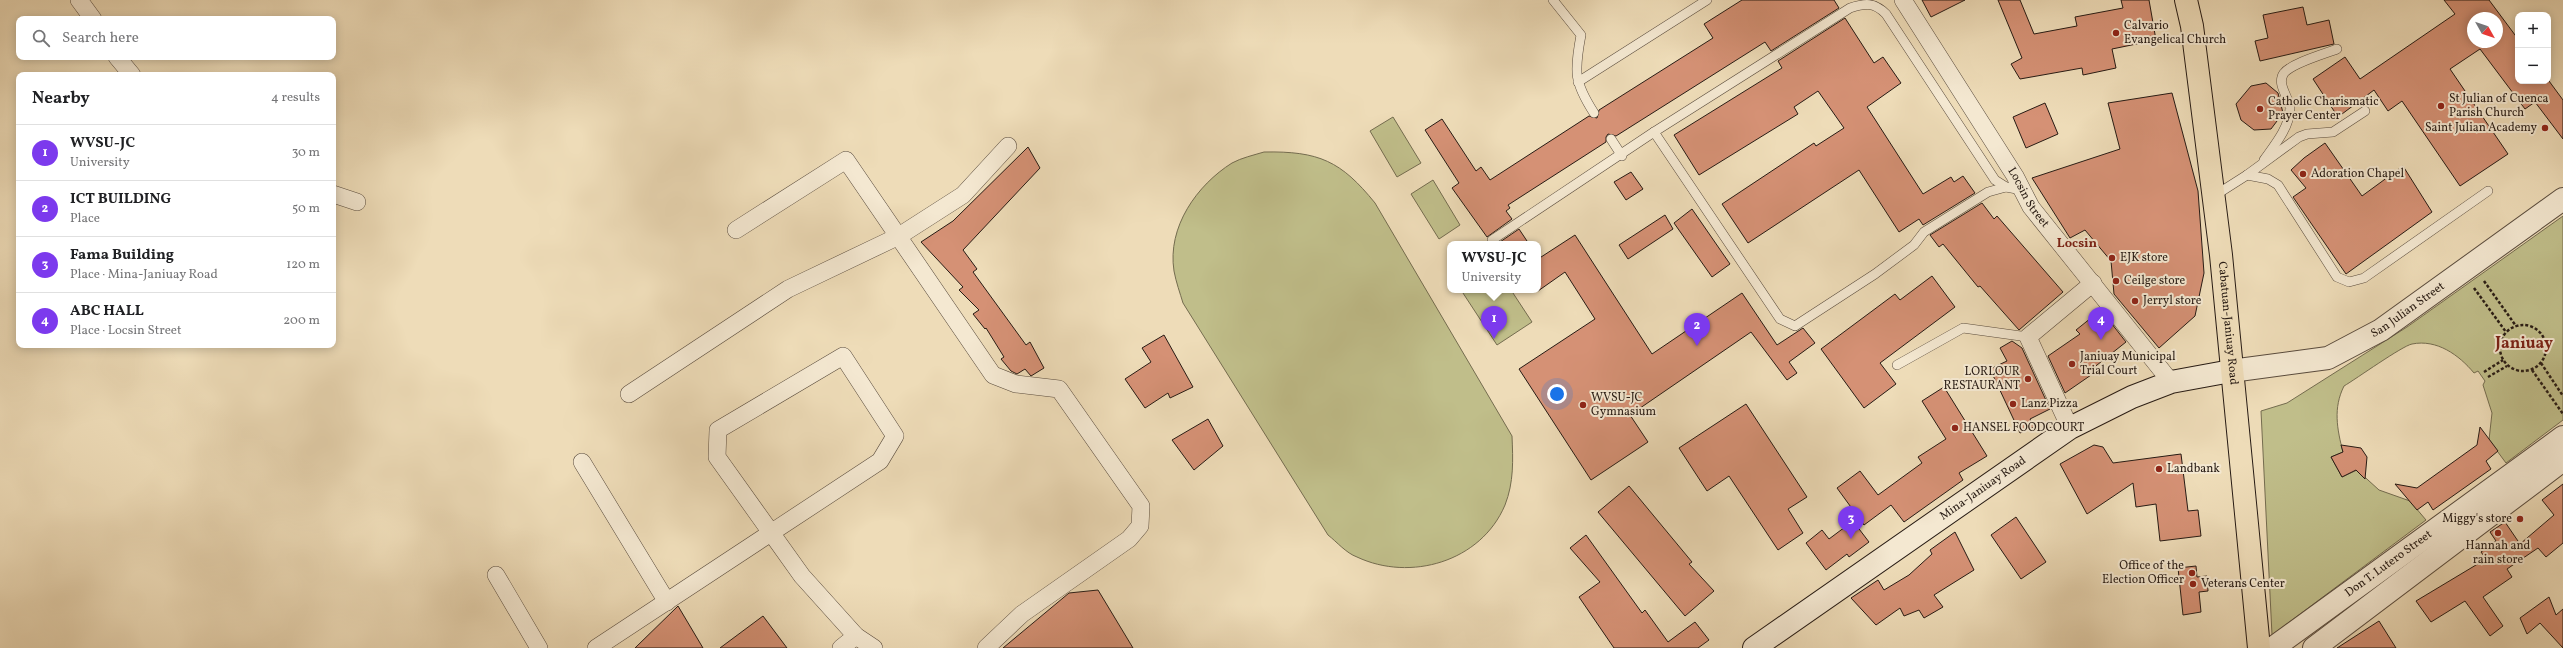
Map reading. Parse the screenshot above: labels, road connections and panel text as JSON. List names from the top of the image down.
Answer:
{
  "streets": {
    "main road": ["Cabatuan-Janiuay Road"],
    "street": [
      "Locsin Street",
      "San Julian Street",
      "Mina-Janiuay Road",
      "Don T. Lutero Street"
    ]
  },
  "crossings": [
    ["Locsin Street", "Mina-Janiuay Road"],
    ["San Julian Street", "Cabatuan-Janiuay Road"],
    ["San Julian Street", "Mina-Janiuay Road"],
    ["Cabatuan-Janiuay Road", "Mina-Janiuay Road"]
  ],
  "districts": ["Locsin", "Janiuay"],
  "places": [
    "Calvario Evangelical Church",
    "St Julian of Cuenca Parish Church",
    "Catholic Charismatic Prayer Center",
    "Saint Julian Academy",
    "Adoration Chapel",
    "EJK store",
    "Ceilge store",
    "Jerryl store",
    "Janiuay Municipal Trial Court",
    "LORLOUR RESTAURANT",
    "Lanz Pizza",
    "WVSU-JC Gymnasium",
    "HANSEL FOODCOURT",
    "Landbank",
    "Miggy's store",
    "Hannah and rain store",
    "Office of the Election Officer",
    "Veterans Center"
  ],
  "north": "bottom right",
  "page": {
    "map_buttons": ["+", "−"],
    "search": "Search here",
    "heading": ["Nearby", "4 results"],
    "list": [
      {
        "mark": "1",
        "name": "WVSU-JC",
        "note": "University",
        "value": "30 m"
      },
      {
        "mark": "2",
        "name": "ICT BUILDING",
        "note": "Place",
        "value": "50 m"
      },
      {
        "mark": "3",
        "name": "Fama Building",
        "note": "Place · Mina-Janiuay Road",
        "value": "120 m"
      },
      {
        "mark": "4",
        "name": "ABC HALL",
        "note": "Place · Locsin Street",
        "value": "200 m"
      }
    ],
    "popup": ["WVSU-JC", "University"],
    "pins": [
      "1",
      "4",
      "2",
      "3"
    ]
  }
}
